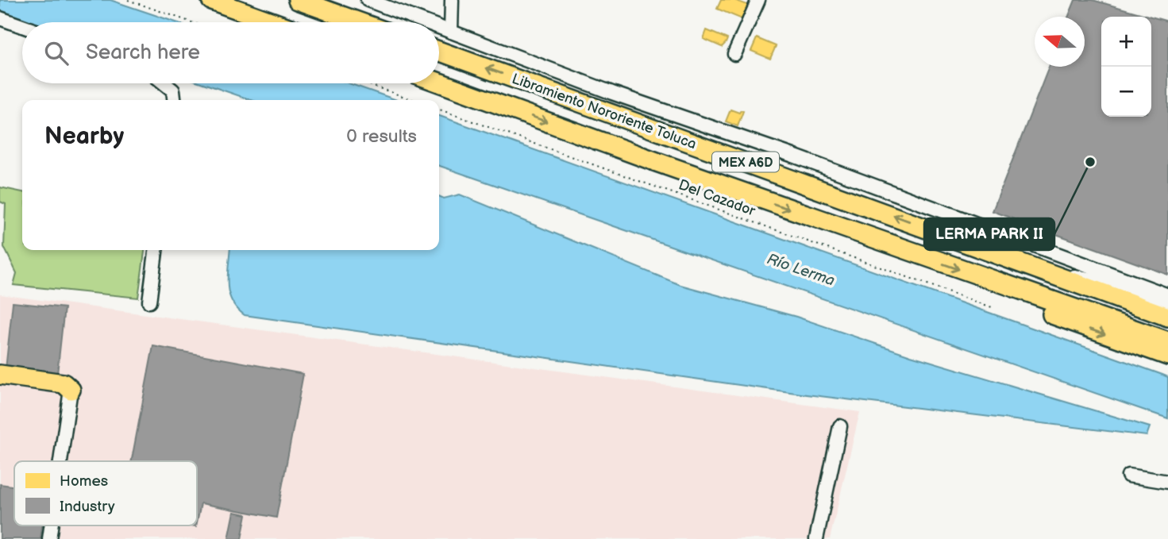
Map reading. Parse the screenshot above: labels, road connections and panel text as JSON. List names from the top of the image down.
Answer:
{
  "streets": {
    "highway": ["Libramiento Nororiente Toluca", "MEX A6D"],
    "path": ["Del Cazador"]
  },
  "water": ["Río Lerma"],
  "places": ["LERMA PARK II"],
  "legend": ["Homes", "Industry"],
  "north": "left",
  "page": {
    "map_buttons": ["+", "−"],
    "search": "Search here",
    "heading": ["Nearby", "0 results"]
  }
}
